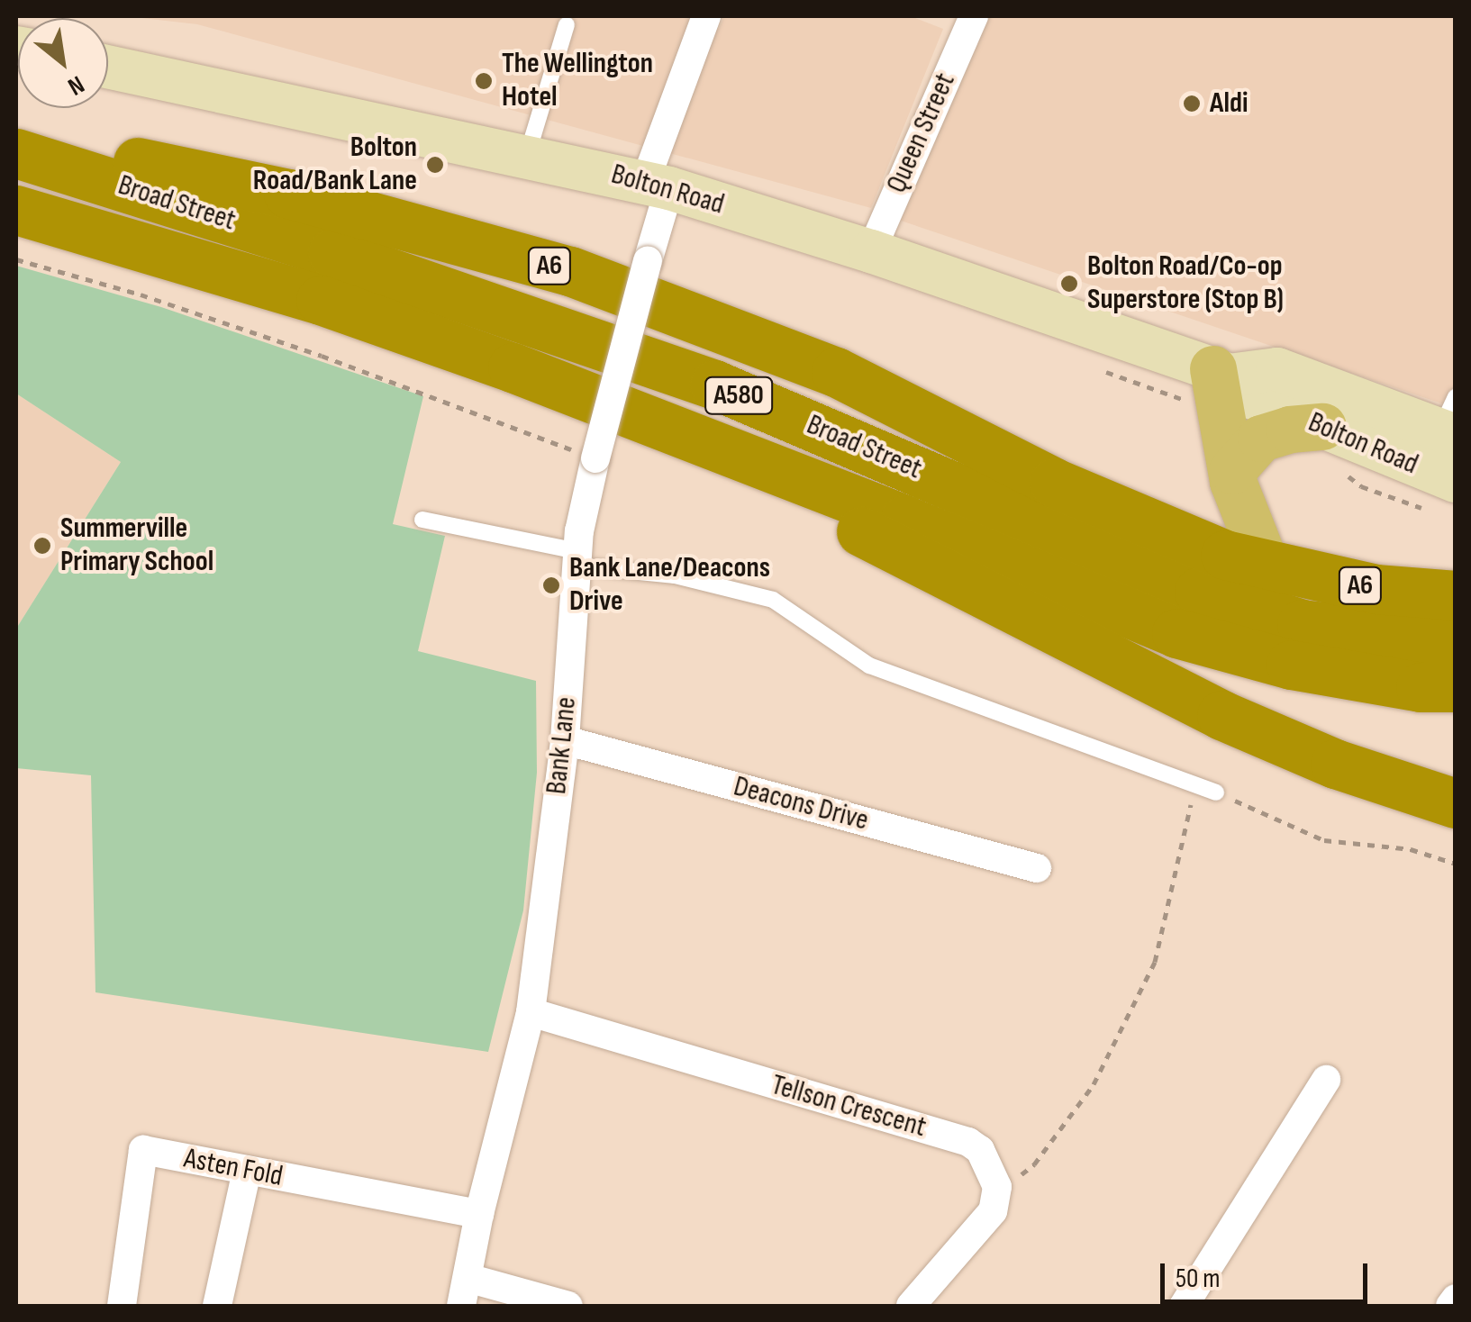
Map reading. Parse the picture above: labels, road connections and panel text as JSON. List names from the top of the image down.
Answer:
{
  "streets": {
    "highway": ["Broad Street", "A6", "A580"],
    "street": [
      "Queen Street",
      "Bolton Road",
      "Bank Lane",
      "Deacons Drive",
      "Tellson Crescent",
      "Asten Fold"
    ]
  },
  "crossings": [
    ["Queen Street", "Bolton Road"],
    ["Bolton Road", "Bank Lane"],
    ["Bank Lane", "Deacons Drive"],
    ["Bank Lane", "Tellson Crescent"],
    ["Bank Lane", "Asten Fold"]
  ],
  "places": [
    "The Wellington Hotel",
    "Aldi",
    "Bolton Road/Bank Lane",
    "Bolton Road/Co-op Superstore (Stop B)",
    "Summerville Primary School",
    "Bank Lane/Deacons Drive"
  ],
  "scale_bar": "50 m",
  "north": "bottom right"
}
